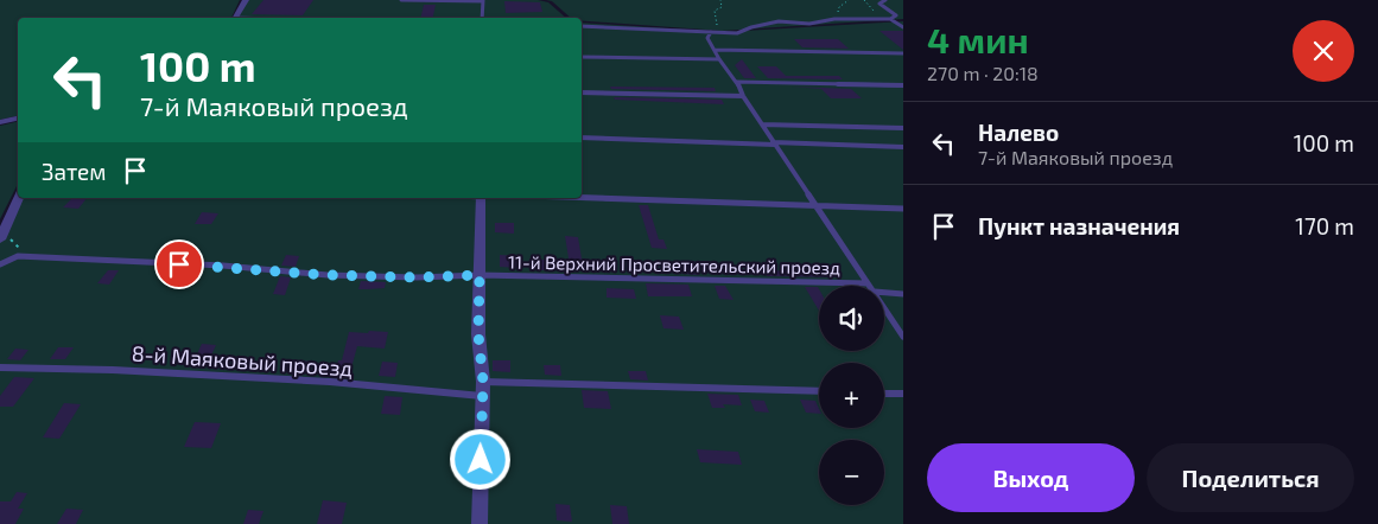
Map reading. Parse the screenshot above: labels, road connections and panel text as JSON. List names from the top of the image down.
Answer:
{
  "streets": {
    "lane": ["11-й Верхний Просветительский проезд", "8-й Маяковый проезд"]
  },
  "page": {
    "heading": ["4 мин", "270 m · 20:18"],
    "turn": ["100 m", "7-й Маяковый проезд"],
    "list": [
      {
        "name": "Налево",
        "note": "7-й Маяковый проезд",
        "value": "100 m"
      },
      {
        "name": "Пункт назначения",
        "value": "170 m"
      }
    ],
    "then": "Затем",
    "map_buttons": ["+", "−"],
    "buttons": ["Выход", "Поделиться"]
  }
}
